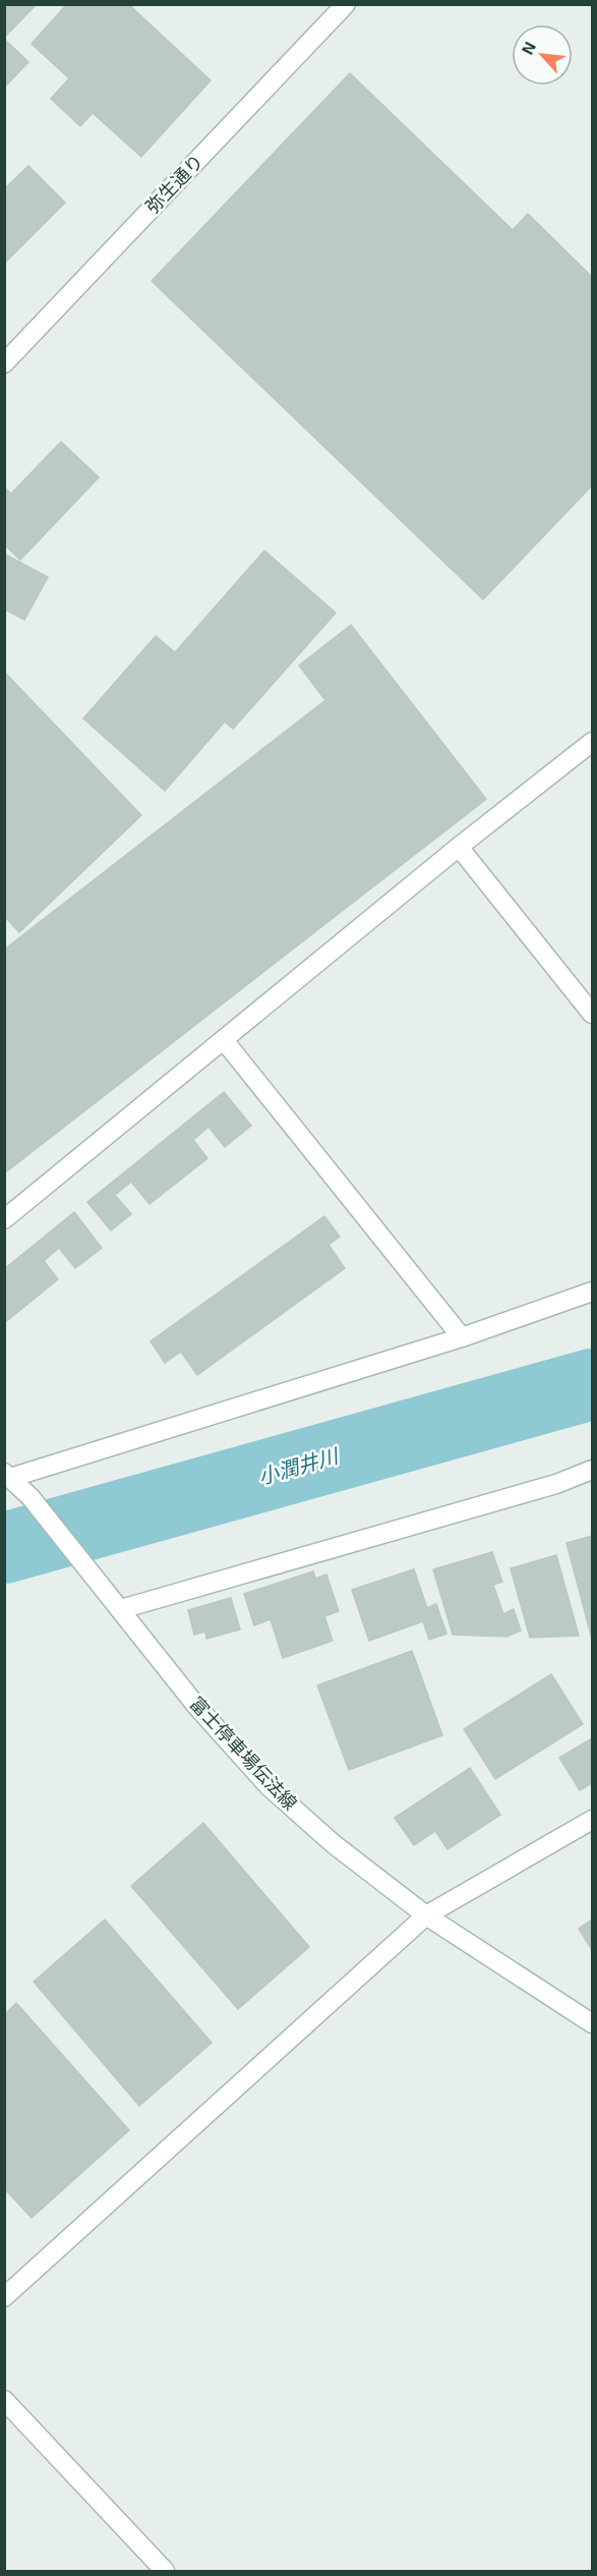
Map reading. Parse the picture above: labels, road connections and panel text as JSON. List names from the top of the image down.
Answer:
{
  "streets": {
    "street": ["弥生通り", "富士停車場伝法線"]
  },
  "water": ["小潤井川"],
  "north": "top left"
}
